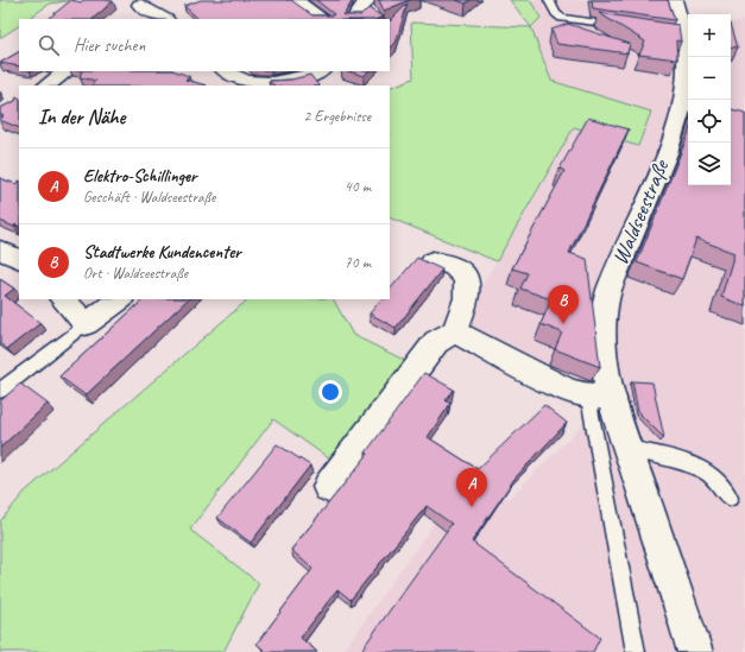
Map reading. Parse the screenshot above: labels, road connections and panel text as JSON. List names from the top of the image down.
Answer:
{
  "streets": {
    "street": ["Waldseestraße"]
  },
  "page": {
    "map_buttons": ["+", "−"],
    "search": "Hier suchen",
    "heading": ["In der Nähe", "2 Ergebnisse"],
    "list": [
      {
        "mark": "A",
        "name": "Elektro-Schillinger",
        "note": "Geschäft · Waldseestraße",
        "value": "40 m"
      },
      {
        "mark": "B",
        "name": "Stadtwerke Kundencenter",
        "note": "Ort · Waldseestraße",
        "value": "70 m"
      }
    ],
    "pins": ["B", "A"]
  }
}
